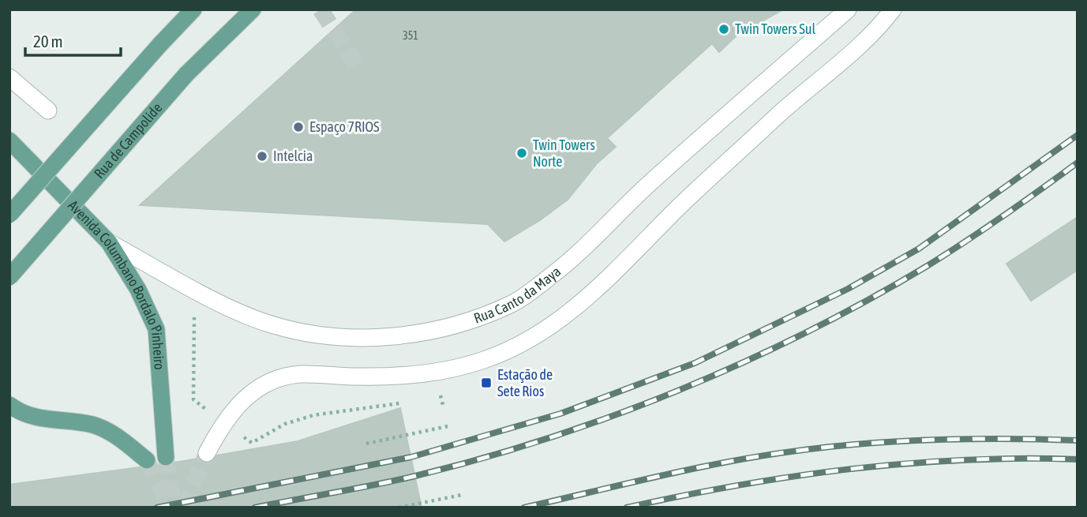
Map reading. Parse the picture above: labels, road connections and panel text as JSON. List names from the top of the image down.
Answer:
{
  "streets": {
    "main road": ["Rua de Campolide", "Avenida Columbano Bordalo Pinheiro"],
    "street": ["Rua Canto da Maya"]
  },
  "crossings": [
    ["Avenida Columbano Bordalo Pinheiro", "Rua Canto da Maya"]
  ],
  "places": {
    "other": [
      "Twin Towers Sul",
      "Espaço 7RIOS",
      "Twin Towers Norte",
      "Intelcia"
    ],
    "transit": ["Estação de Sete Rios"]
  },
  "house_numbers": ["351"],
  "scale_bar": "20 m"
}
